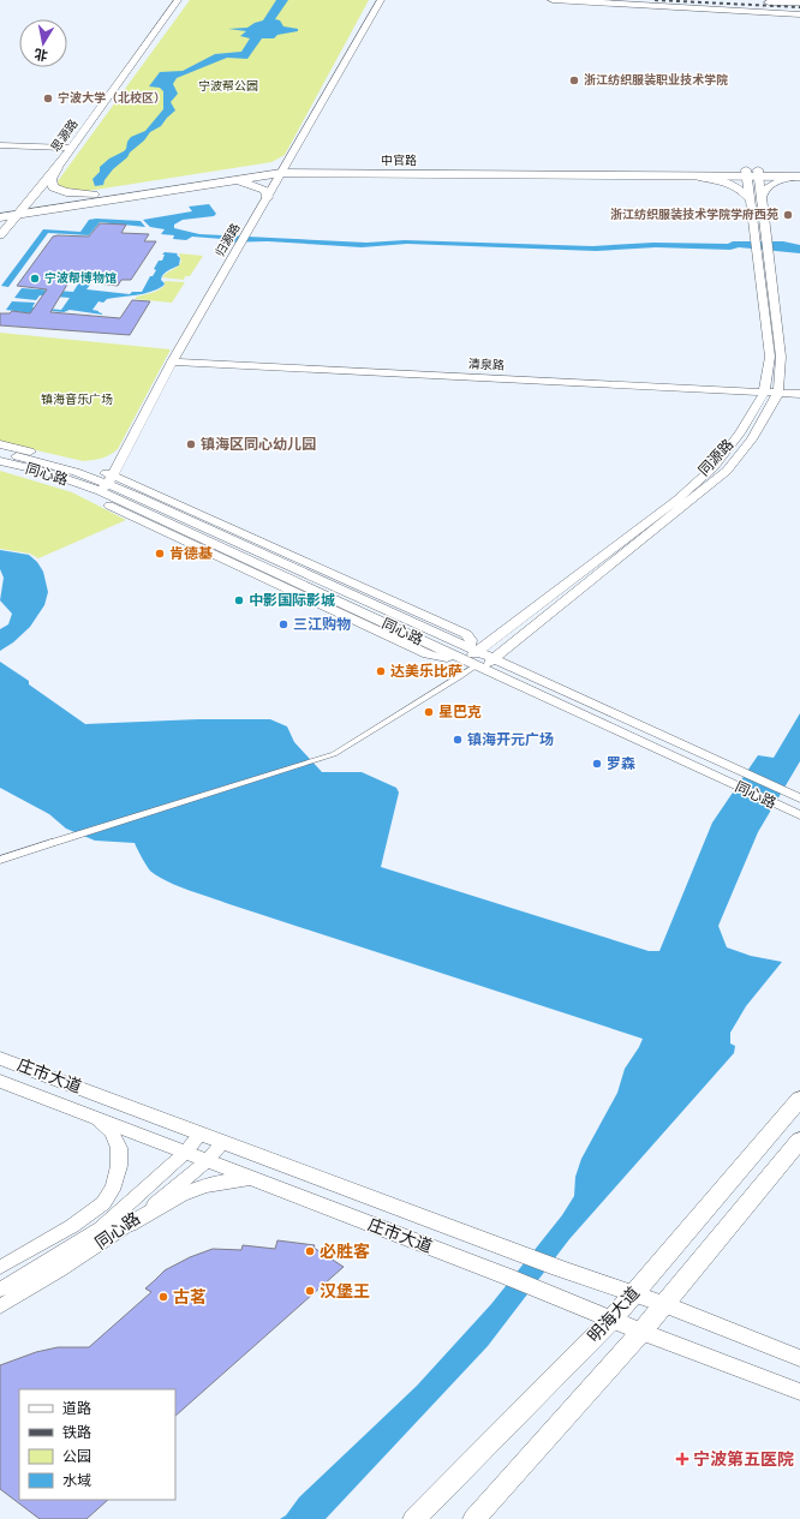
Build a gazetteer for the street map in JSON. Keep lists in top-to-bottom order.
{
  "streets": {
    "main road": ["中官路", "庄市大道", "明海大道"],
    "street": [
      "思源路",
      "归源路",
      "清泉路",
      "同源路",
      "同心路"
    ]
  },
  "crossings": [
    ["思源路", "中官路"],
    ["中官路", "归源路"],
    ["中官路", "同源路"],
    ["归源路", "清泉路"],
    ["归源路", "同心路"],
    ["清泉路", "同源路"],
    ["同源路", "同心路"],
    ["同心路", "庄市大道"],
    ["庄市大道", "明海大道"]
  ],
  "parks": ["宁波帮公园", "镇海音乐广场"],
  "places": {
    "other": [
      "浙江纺织服装职业技术学院",
      "宁波大学（北校区）",
      "浙江纺织服装技术学院学府西苑",
      "宁波帮博物馆",
      "镇海区同心幼儿园",
      "肯德基",
      "中影国际影城",
      "三江购物",
      "达美乐比萨",
      "星巴克",
      "镇海开元广场",
      "罗森",
      "必胜客",
      "汉堡王",
      "古茗"
    ],
    "health": ["宁波第五医院"]
  },
  "legend": [
    "道路",
    "铁路",
    "公园",
    "水域"
  ],
  "north": "bottom"
}
